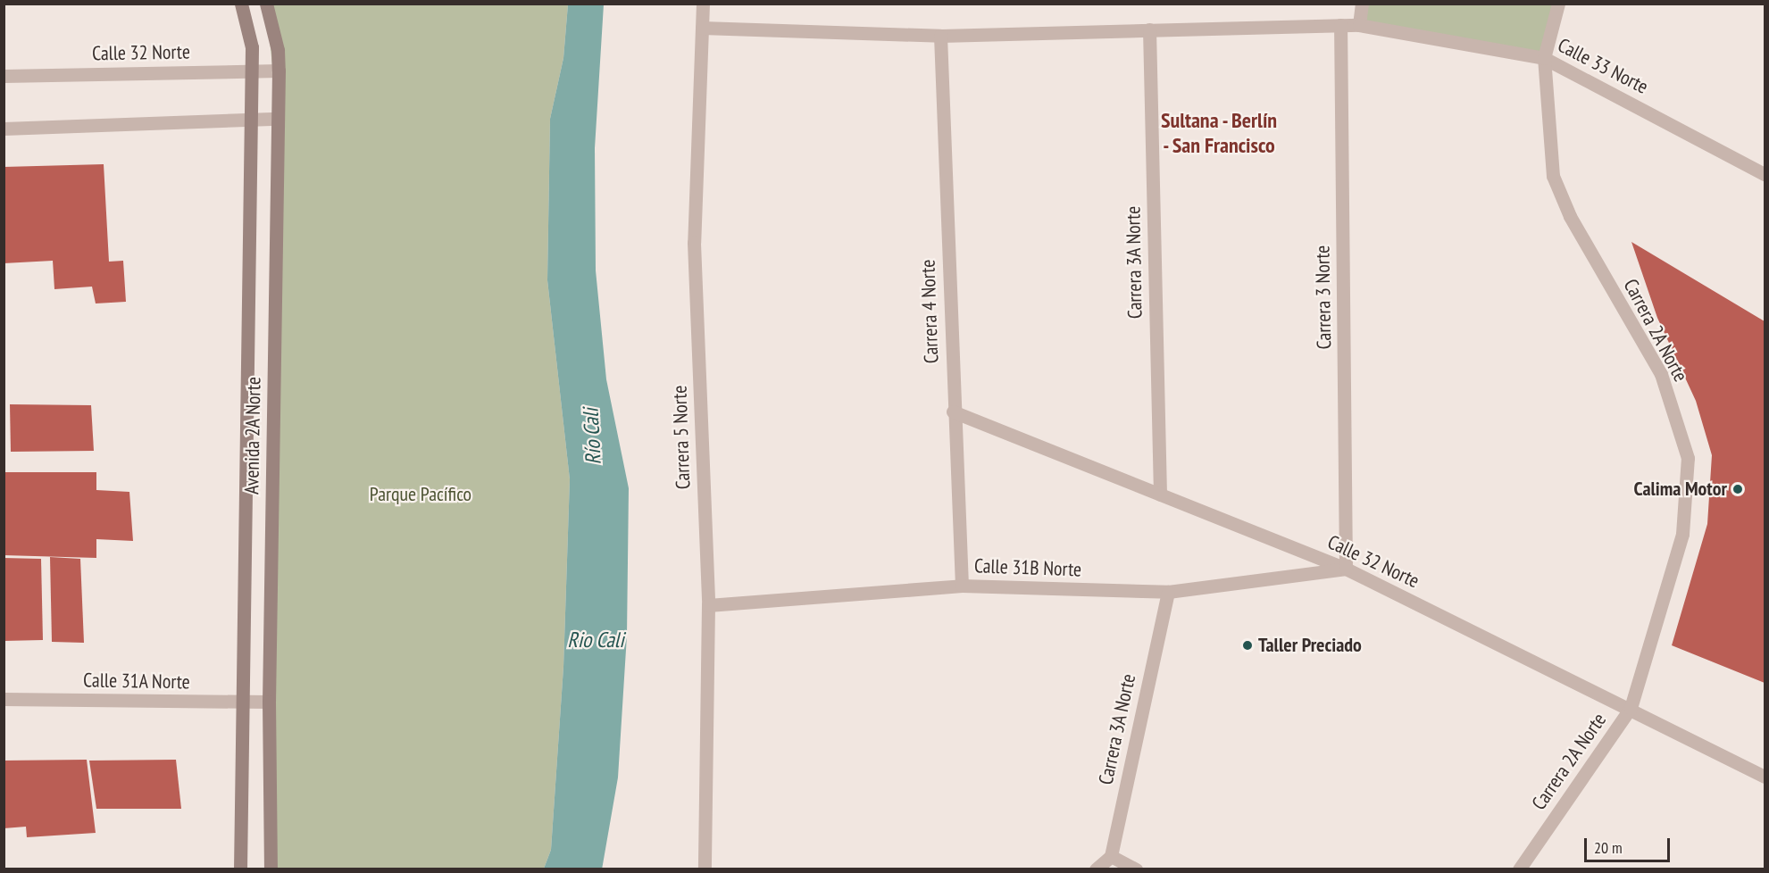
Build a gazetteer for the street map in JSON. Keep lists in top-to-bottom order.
{
  "streets": {
    "main road": ["Avenida 2A Norte"],
    "street": [
      "Calle 32 Norte",
      "Calle 33 Norte",
      "Carrera 3A Norte",
      "Carrera 3 Norte",
      "Carrera 4 Norte",
      "Carrera 2A Norte",
      "Carrera 5 Norte",
      "Calle 31B Norte",
      "Calle 31A Norte"
    ]
  },
  "crossings": [
    ["Calle 32 Norte", "Carrera 3A Norte"],
    ["Calle 32 Norte", "Carrera 3 Norte"],
    ["Calle 32 Norte", "Carrera 4 Norte"],
    ["Calle 32 Norte", "Carrera 2A Norte"],
    ["Calle 32 Norte", "Avenida 2A Norte"],
    ["Calle 32 Norte", "Calle 31B Norte"],
    ["Calle 33 Norte", "Carrera 3A Norte"],
    ["Calle 33 Norte", "Carrera 3 Norte"],
    ["Calle 33 Norte", "Carrera 4 Norte"],
    ["Calle 33 Norte", "Carrera 2A Norte"],
    ["Calle 33 Norte", "Carrera 5 Norte"],
    ["Carrera 3A Norte", "Calle 31B Norte"],
    ["Carrera 3 Norte", "Calle 31B Norte"],
    ["Carrera 4 Norte", "Calle 31B Norte"],
    ["Avenida 2A Norte", "Calle 31A Norte"],
    ["Carrera 5 Norte", "Calle 31B Norte"]
  ],
  "districts": ["Sultana - Berlín - San Francisco"],
  "water": ["Río Cali", "Rio Cali"],
  "parks": ["Parque Pacífico"],
  "places": ["Calima Motor", "Taller Preciado"],
  "scale_bar": "20 m"
}
